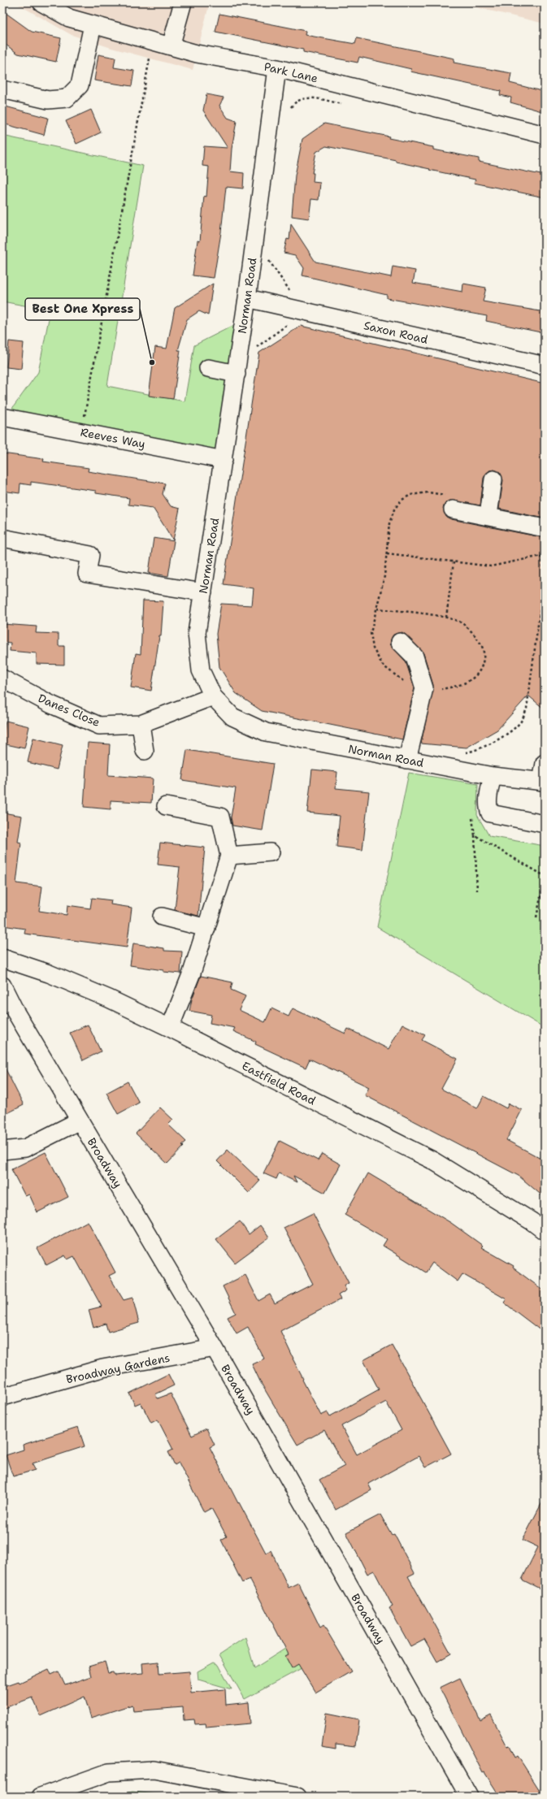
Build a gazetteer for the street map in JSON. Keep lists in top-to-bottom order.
{
  "streets": {
    "street": [
      "Park Lane",
      "Norman Road",
      "Saxon Road",
      "Reeves Way",
      "Danes Close",
      "Eastfield Road",
      "Broadway",
      "Broadway Gardens"
    ]
  },
  "crossings": [
    ["Park Lane", "Norman Road"],
    ["Norman Road", "Saxon Road"],
    ["Norman Road", "Reeves Way"],
    ["Norman Road", "Danes Close"],
    ["Broadway", "Broadway Gardens"]
  ],
  "places": ["Best One Xpress"]
}
